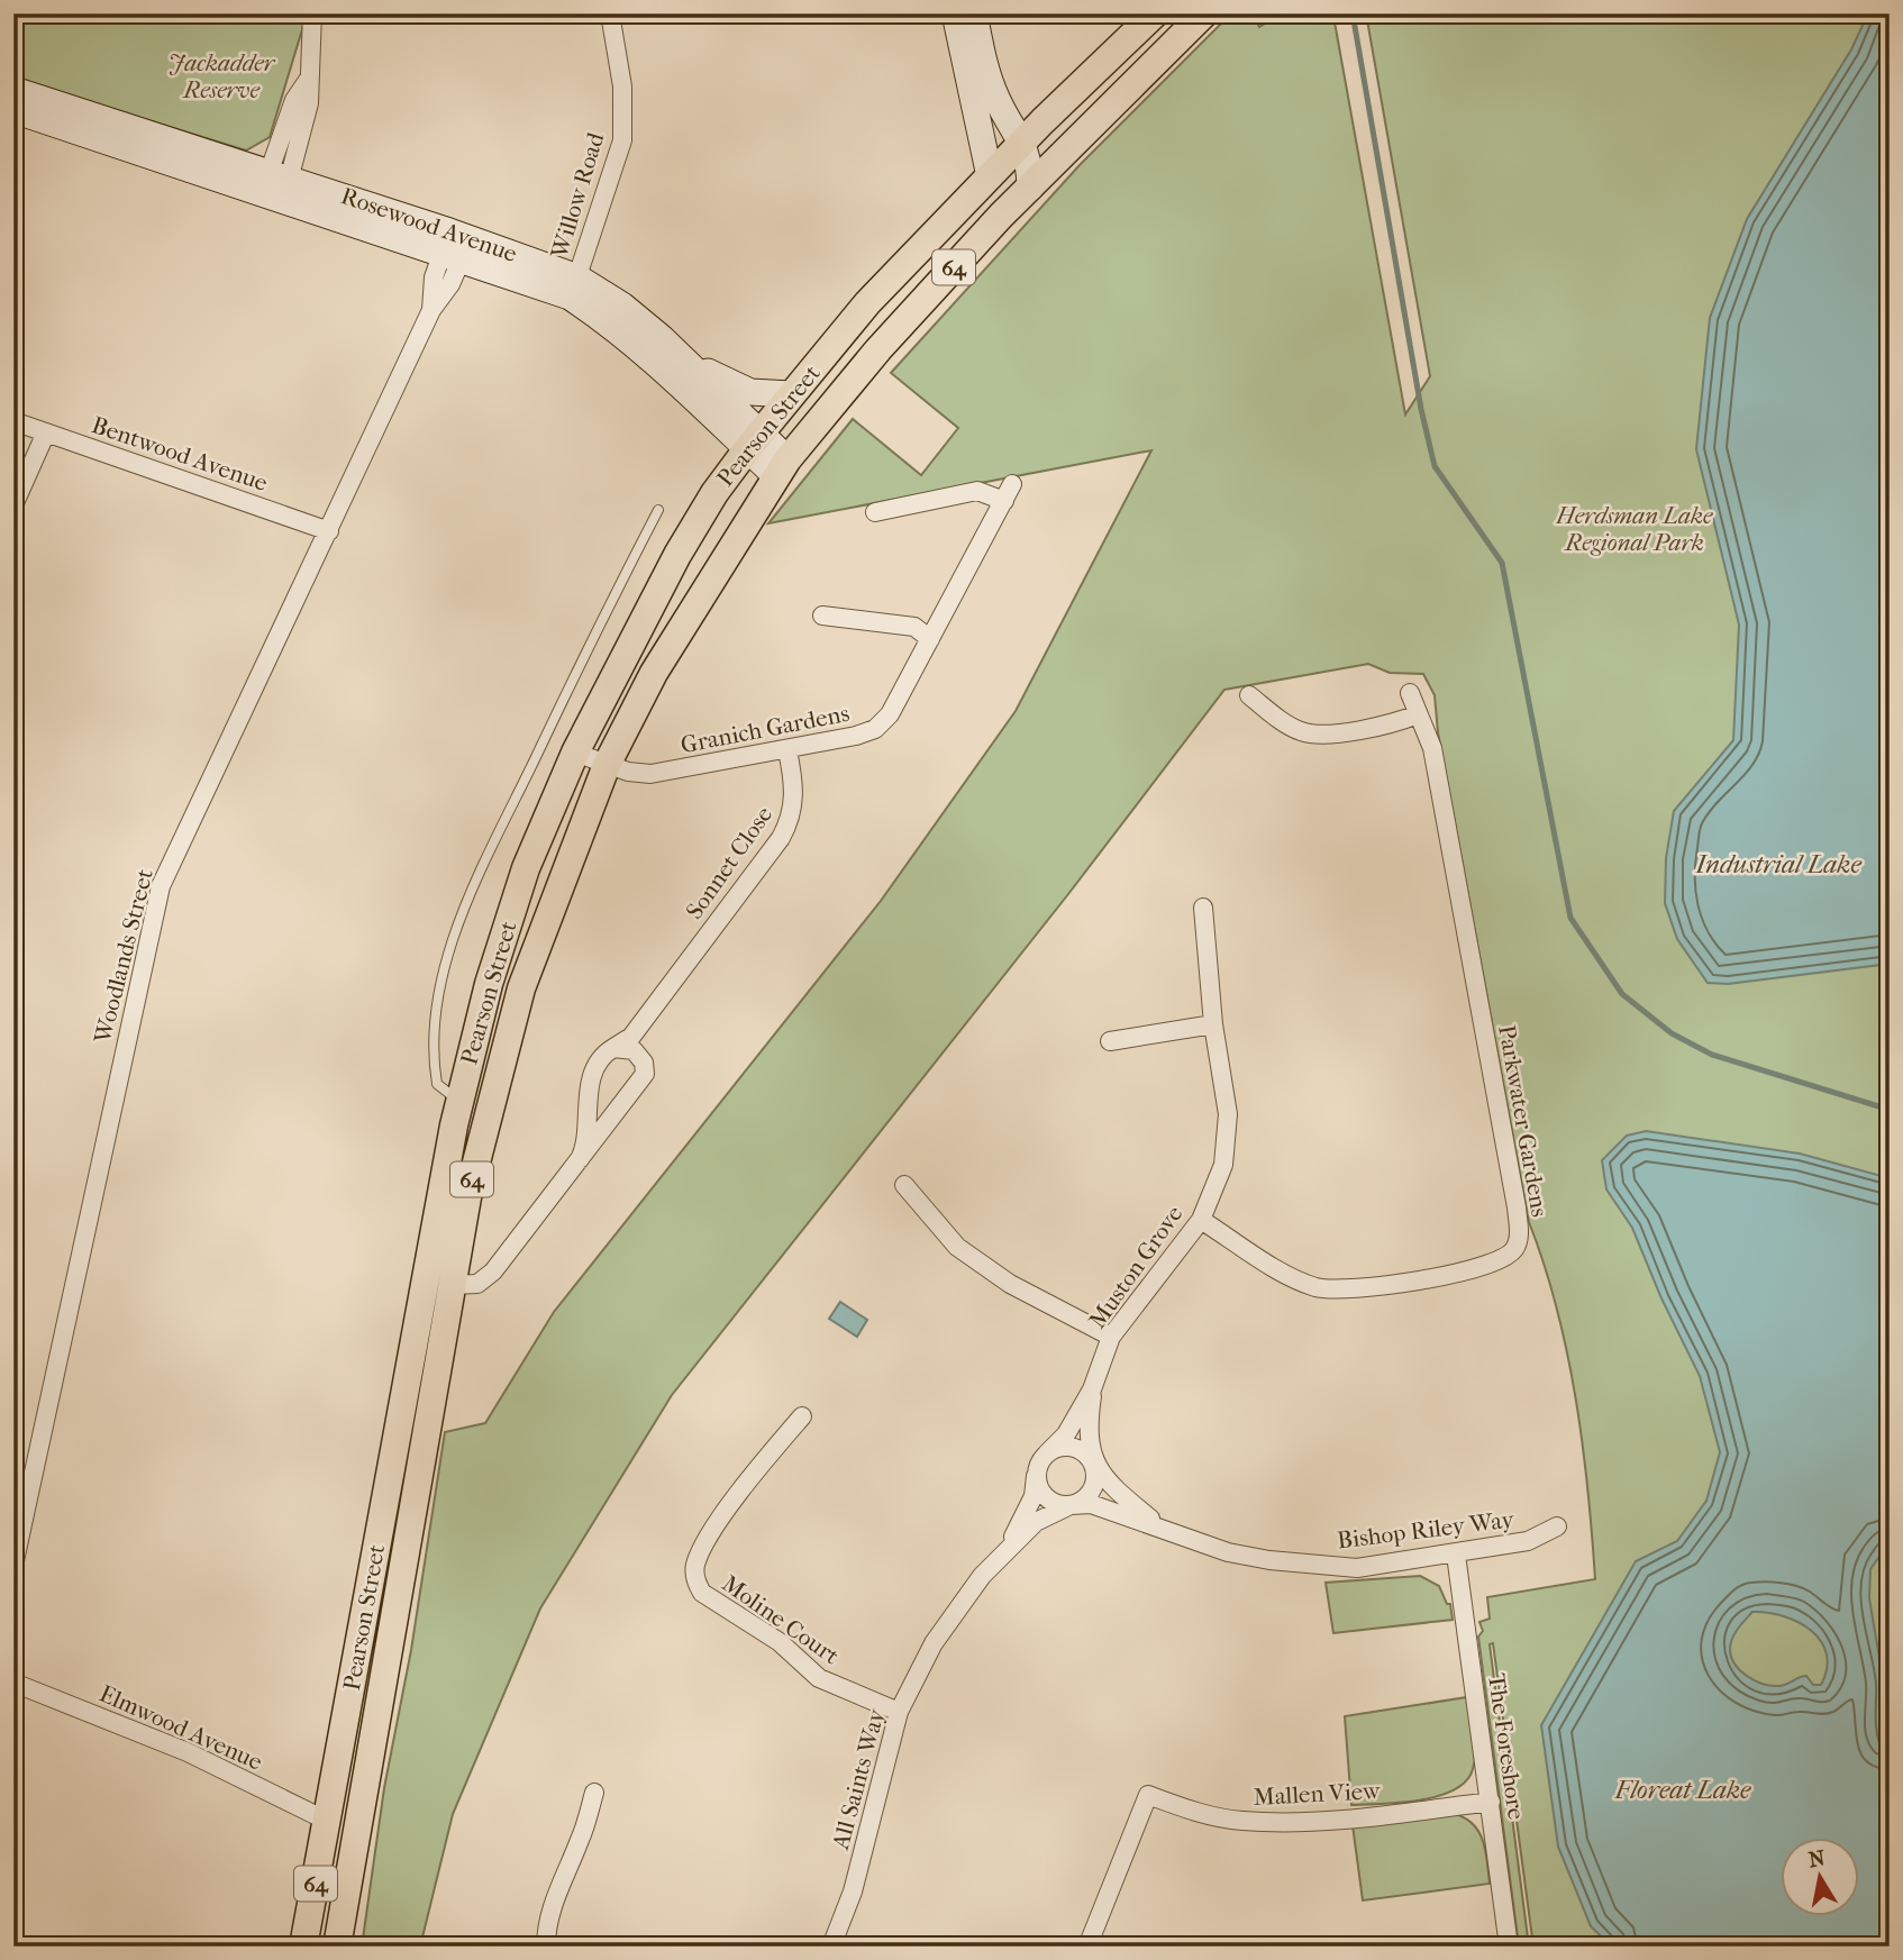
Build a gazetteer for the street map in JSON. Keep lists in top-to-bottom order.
{
  "streets": {
    "main road": ["Rosewood Avenue", "64", "Pearson Street"],
    "street": [
      "Willow Road",
      "Bentwood Avenue",
      "Granich Gardens",
      "Sonnet Close",
      "Woodlands Street",
      "Parkwater Gardens",
      "Muston Grove",
      "Bishop Riley Way",
      "Moline Court",
      "Elmwood Avenue",
      "The Foreshore",
      "All Saints Way",
      "Mallen View"
    ]
  },
  "crossings": [
    ["Willow Road", "Rosewood Avenue"],
    ["Rosewood Avenue", "Pearson Street"],
    ["Rosewood Avenue", "Woodlands Street"],
    ["64", "Pearson Street"],
    ["Pearson Street", "Granich Gardens"],
    ["Pearson Street", "Elmwood Avenue"],
    ["Bentwood Avenue", "Woodlands Street"],
    ["Granich Gardens", "Sonnet Close"],
    ["Parkwater Gardens", "Muston Grove"],
    ["Muston Grove", "Bishop Riley Way"],
    ["Bishop Riley Way", "The Foreshore"],
    ["Moline Court", "All Saints Way"],
    ["The Foreshore", "Mallen View"]
  ],
  "water": ["Industrial Lake", "Floreat Lake"],
  "parks": ["Jackadder Reserve", "Herdsman Lake Regional Park"],
  "north": "top"
}
